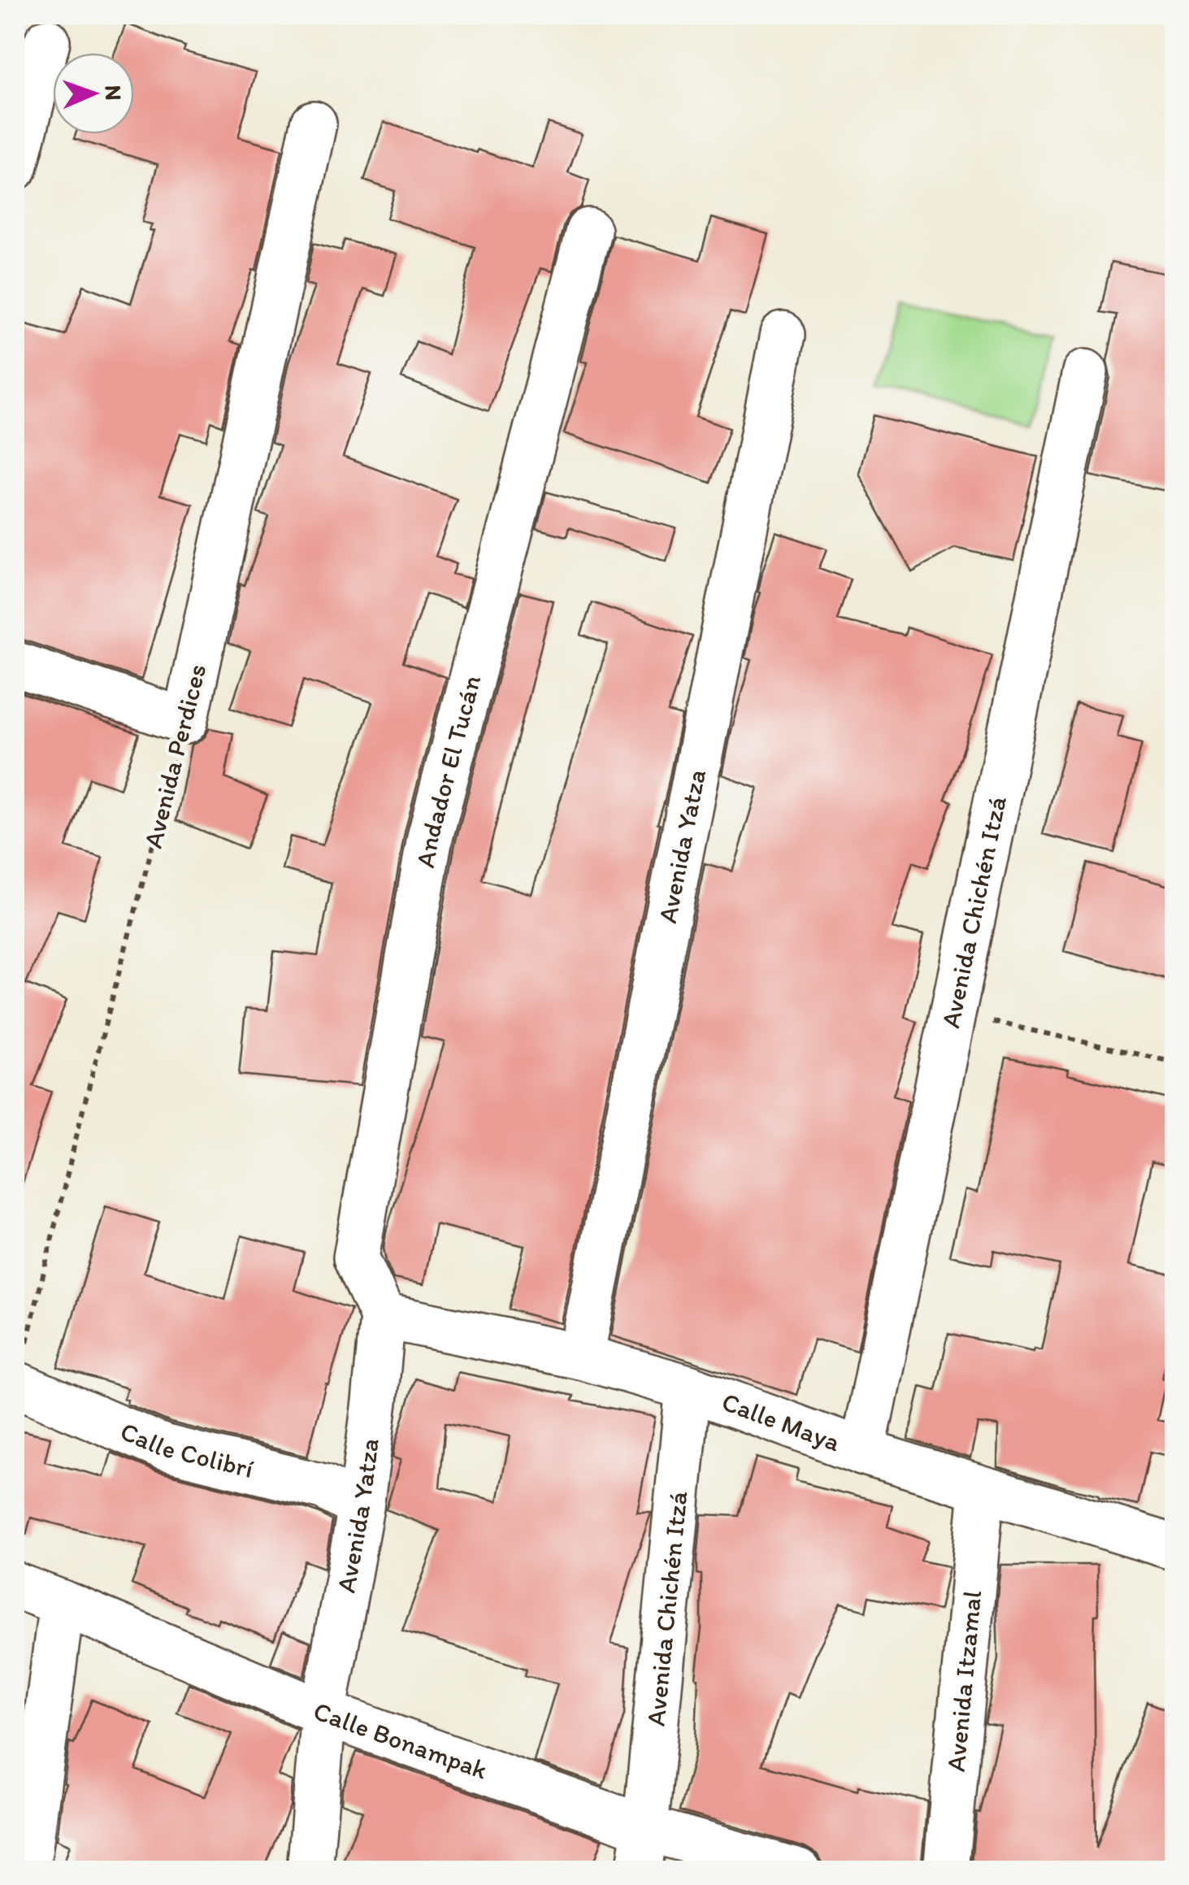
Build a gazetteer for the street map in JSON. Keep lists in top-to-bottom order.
{
  "streets": {
    "street": [
      "Avenida Perdices",
      "Andador El Tucán",
      "Avenida Yatza",
      "Avenida Chichén Itzá",
      "Calle Maya",
      "Calle Colibrí",
      "Avenida Itzamal",
      "Calle Bonampak"
    ]
  },
  "crossings": [
    ["Avenida Perdices", "Calle Colibrí"],
    ["Andador El Tucán", "Avenida Yatza"],
    ["Andador El Tucán", "Calle Maya"],
    ["Avenida Yatza", "Calle Maya"],
    ["Avenida Yatza", "Calle Colibrí"],
    ["Avenida Yatza", "Calle Bonampak"],
    ["Avenida Chichén Itzá", "Calle Maya"],
    ["Avenida Chichén Itzá", "Calle Bonampak"],
    ["Calle Maya", "Avenida Itzamal"]
  ],
  "north": "right"
}
